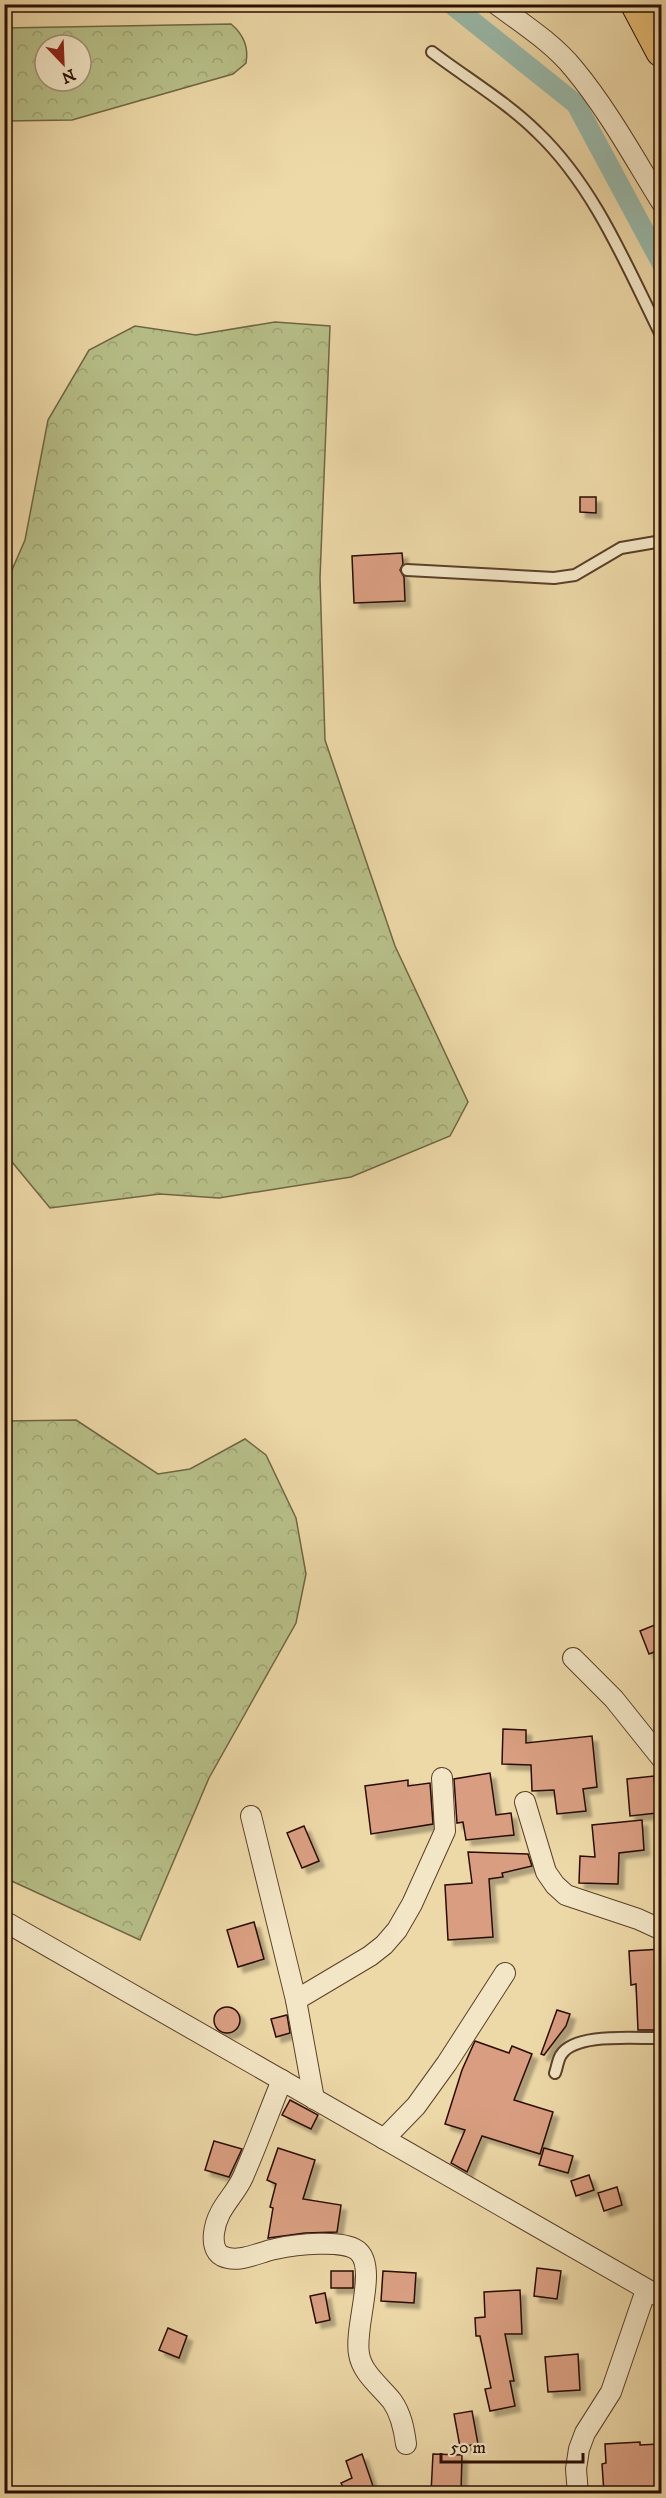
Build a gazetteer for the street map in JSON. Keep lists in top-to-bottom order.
{
  "scale_bar": "50 m",
  "north": "bottom right"
}
